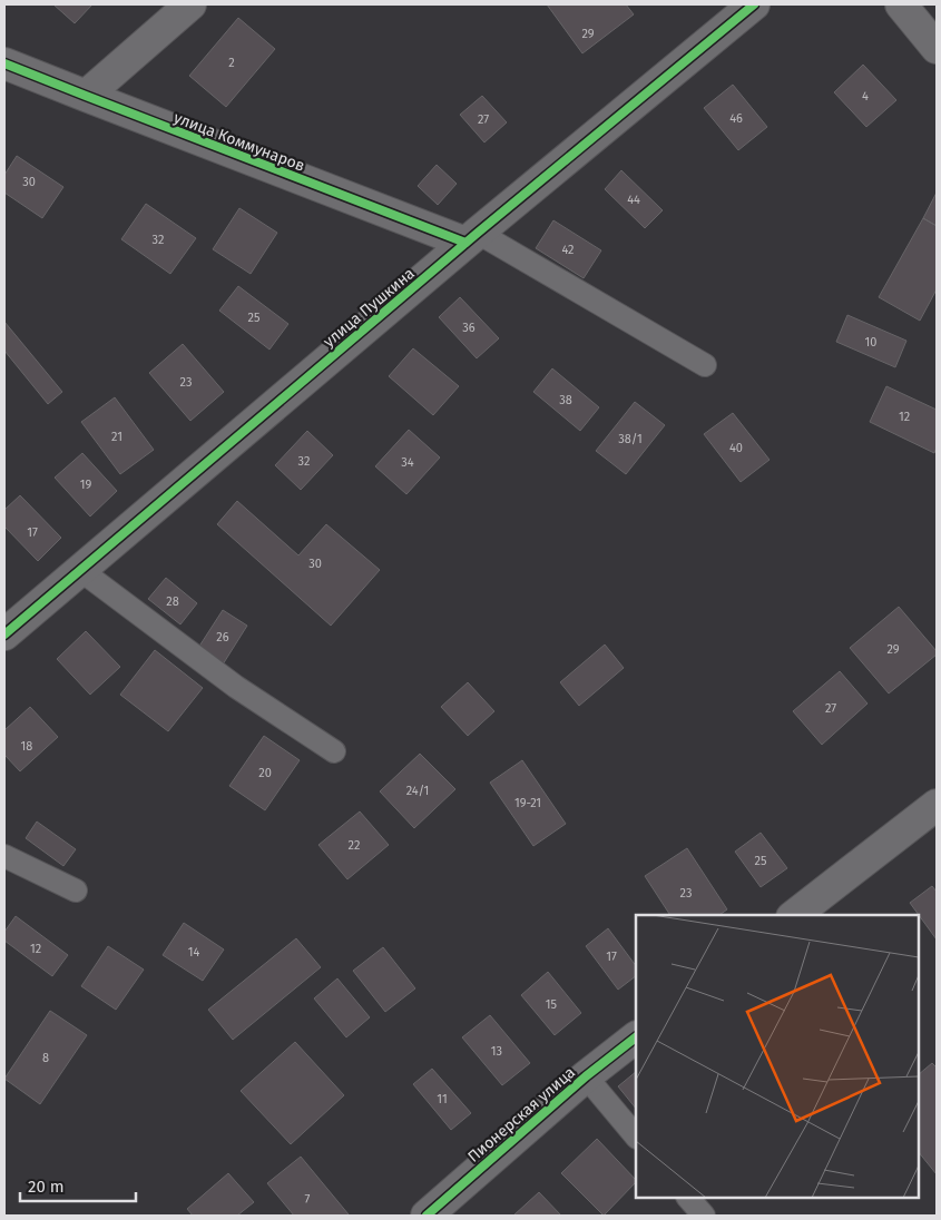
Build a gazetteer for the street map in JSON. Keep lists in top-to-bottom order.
{
  "streets": {
    "street": ["улица Коммунаров", "улица Пушкина", "Пионерская улица"]
  },
  "crossings": [
    ["улица Коммунаров", "улица Пушкина"]
  ],
  "house_numbers": [
    "29",
    "2",
    "4",
    "46",
    "27",
    "30",
    "44",
    "32",
    "42",
    "25",
    "36",
    "10",
    "23",
    "38",
    "12",
    "21",
    "38/1",
    "40",
    "32",
    "34",
    "19",
    "17",
    "30",
    "28",
    "26",
    "29",
    "27",
    "18",
    "20",
    "24/1",
    "19-21",
    "22",
    "25",
    "23",
    "12",
    "14",
    "17",
    "15",
    "13",
    "8",
    "11",
    "7"
  ],
  "scale_bar": "20 m"
}
